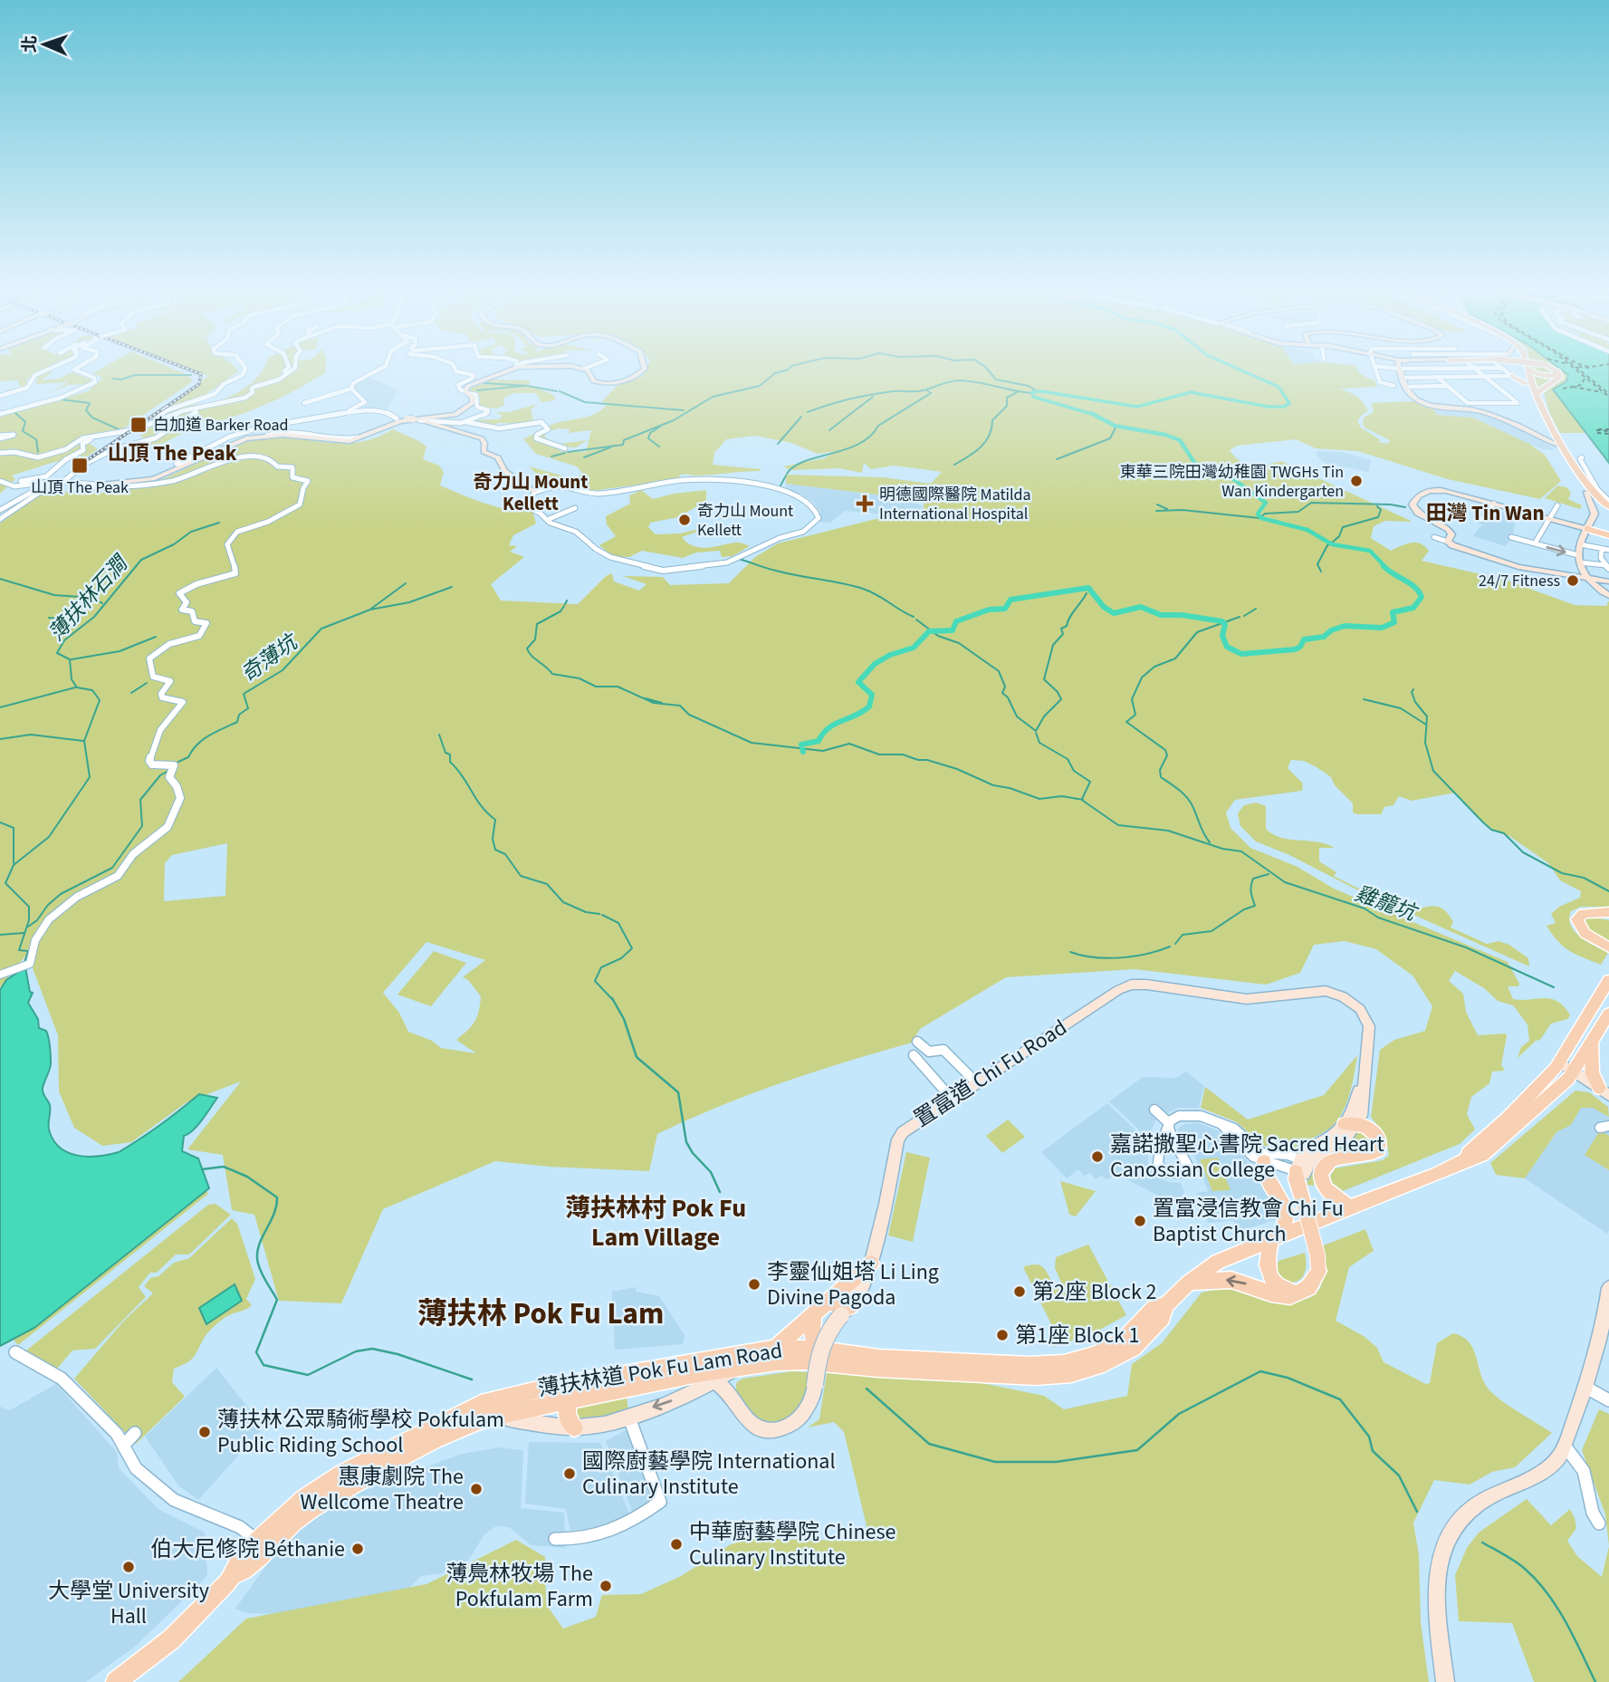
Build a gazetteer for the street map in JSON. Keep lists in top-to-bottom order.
{
  "streets": {
    "main road": ["置富道 Chi Fu Road", "薄扶林道 Pok Fu Lam Road"]
  },
  "crossings": [
    ["置富道 Chi Fu Road", "薄扶林道 Pok Fu Lam Road"]
  ],
  "districts": [
    "山頂 The Peak",
    "奇力山 Mount Kellett",
    "田灣 Tin Wan",
    "薄扶林村 Pok Fu Lam Village",
    "薄扶林 Pok Fu Lam"
  ],
  "water": ["薄扶林石澗", "奇薄坑", "雞籠坑"],
  "places": {
    "transit": ["白加道 Barker Road", "山頂 The Peak"],
    "other": [
      "東華三院田灣幼稚園 TWGHs Tin Wan Kindergarten",
      "奇力山 Mount Kellett",
      "24/7 Fitness",
      "嘉諾撒聖心書院 Sacred Heart Canossian College",
      "置富浸信教會 Chi Fu Baptist Church",
      "李靈仙姐塔 Li Ling Divine Pagoda",
      "第2座 Block 2",
      "第1座 Block 1",
      "薄扶林公眾騎術學校 Pokfulam Public Riding School",
      "國際廚藝學院 International Culinary Institute",
      "惠康劇院 The Wellcome Theatre",
      "中華廚藝學院 Chinese Culinary Institute",
      "伯大尼修院 Béthanie",
      "大學堂 University Hall",
      "薄鳧林牧場 The Pokfulam Farm"
    ],
    "health": ["明德國際醫院 Matilda International Hospital"]
  },
  "north": "left"
}
